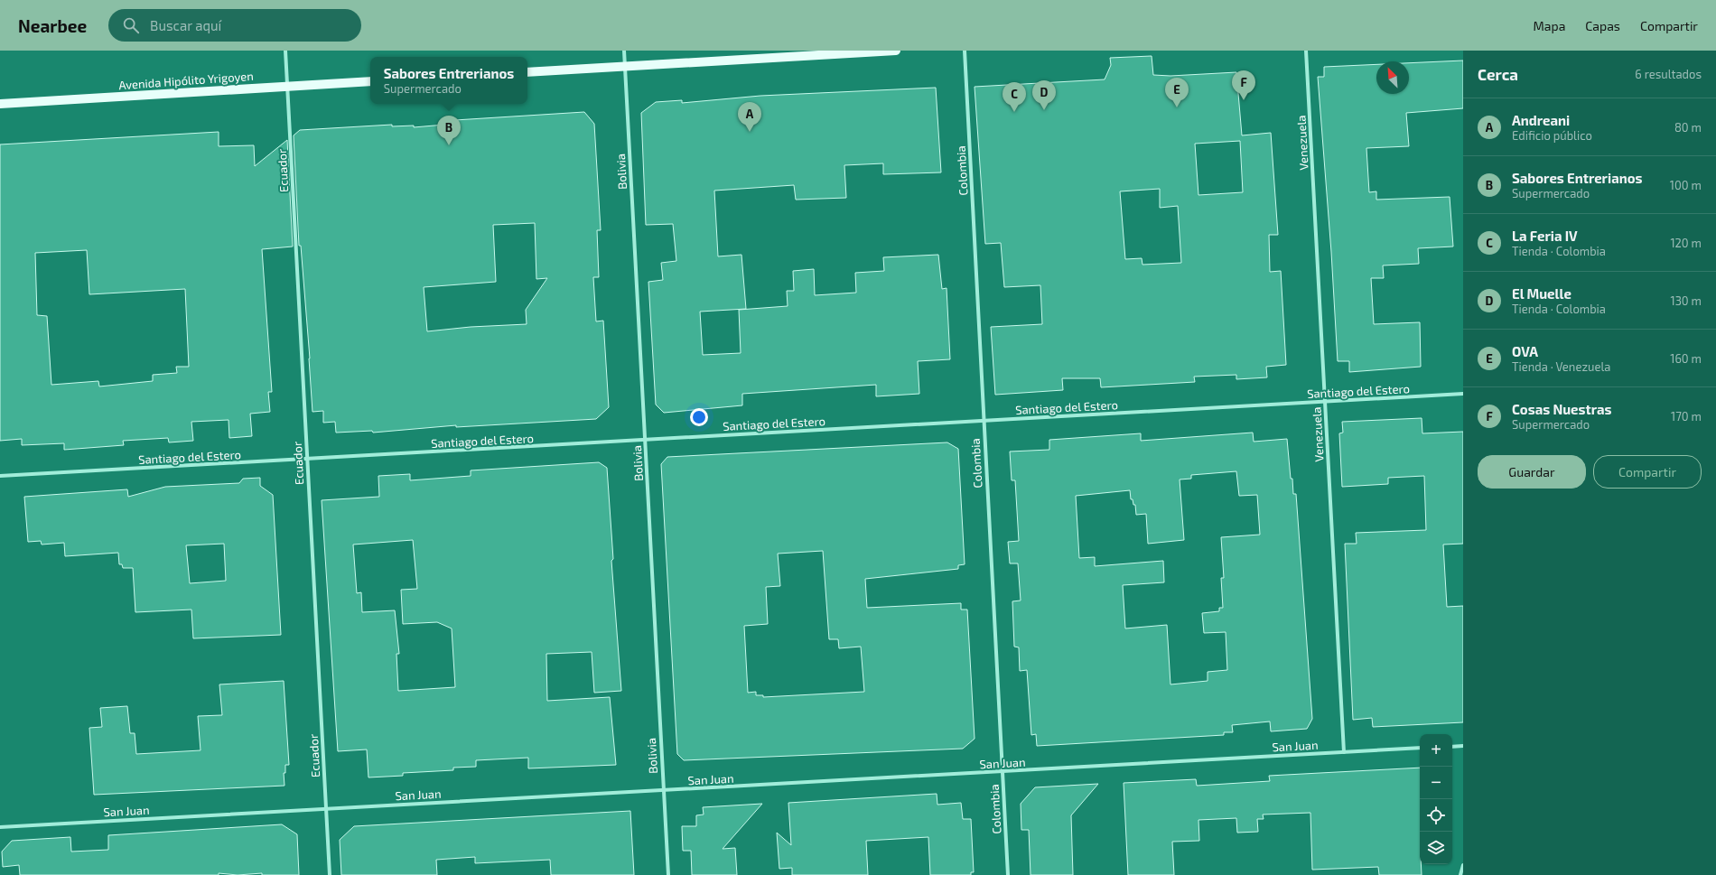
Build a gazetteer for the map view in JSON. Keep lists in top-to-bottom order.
{
  "streets": {
    "main road": ["Avenida Hipólito Yrigoyen"],
    "street": [
      "Venezuela",
      "Ecuador",
      "Colombia",
      "Bolivia",
      "Santiago del Estero",
      "San Juan"
    ]
  },
  "crossings": [
    ["Avenida Hipólito Yrigoyen", "Ecuador"],
    ["Venezuela", "Santiago del Estero"],
    ["Venezuela", "San Juan"],
    ["Ecuador", "Santiago del Estero"],
    ["Ecuador", "San Juan"],
    ["Colombia", "Santiago del Estero"],
    ["Colombia", "San Juan"],
    ["Bolivia", "Santiago del Estero"],
    ["Bolivia", "San Juan"]
  ],
  "north": "top left",
  "page": {
    "header": "Nearbee",
    "search": "Buscar aquí",
    "nav": ["Mapa", "Capas", "Compartir"],
    "heading": ["Cerca", "6 resultados"],
    "popup": ["Sabores Entrerianos", "Supermercado"],
    "pins": [
      "F",
      "E",
      "D",
      "C",
      "A",
      "B"
    ],
    "list": [
      {
        "mark": "A",
        "name": "Andreani",
        "note": "Edificio público",
        "value": "80 m"
      },
      {
        "mark": "B",
        "name": "Sabores Entrerianos",
        "note": "Supermercado",
        "value": "100 m"
      },
      {
        "mark": "C",
        "name": "La Feria IV",
        "note": "Tienda · Colombia",
        "value": "120 m"
      },
      {
        "mark": "D",
        "name": "El Muelle",
        "note": "Tienda · Colombia",
        "value": "130 m"
      },
      {
        "mark": "E",
        "name": "OVA",
        "note": "Tienda · Venezuela",
        "value": "160 m"
      },
      {
        "mark": "F",
        "name": "Cosas Nuestras",
        "note": "Supermercado",
        "value": "170 m"
      }
    ],
    "buttons": ["Guardar", "Compartir"],
    "map_buttons": ["+", "−"]
  }
}
